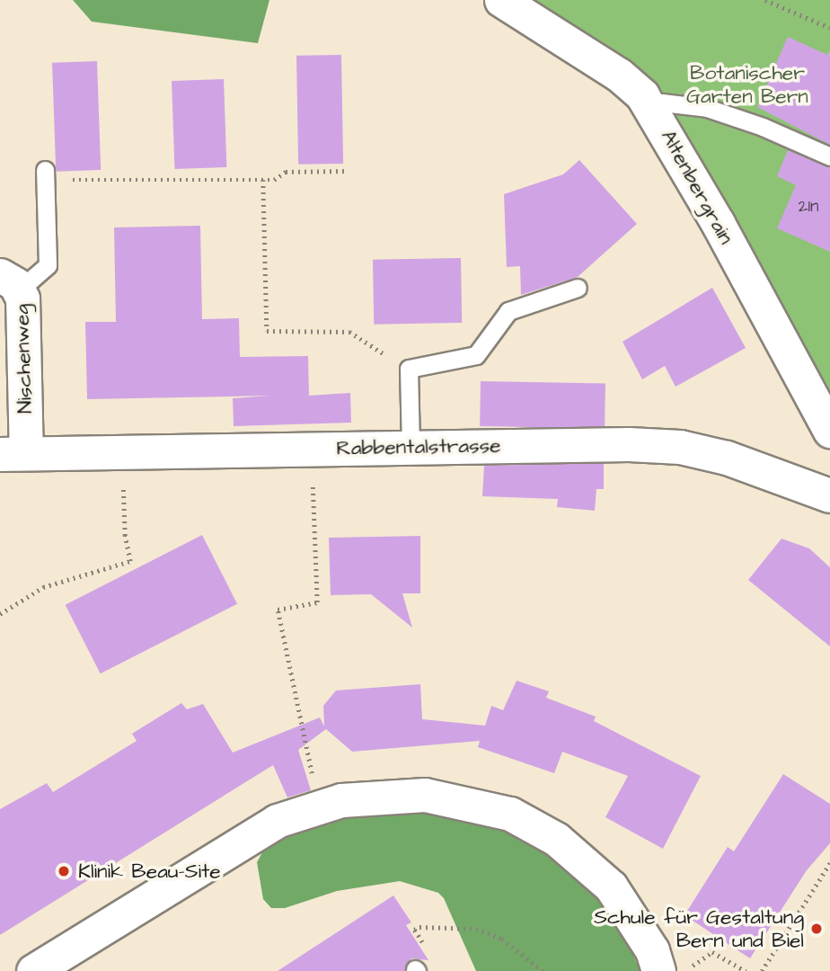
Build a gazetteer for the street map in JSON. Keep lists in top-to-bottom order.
{
  "streets": {
    "street": ["Altenbergrain", "Nischenweg", "Rabbentalstrasse"]
  },
  "crossings": [
    ["Nischenweg", "Rabbentalstrasse"]
  ],
  "parks": ["Botanischer Garten Bern"],
  "places": ["Klinik Beau-Site", "Schule für Gestaltung Bern und Biel"],
  "house_numbers": ["21n"]
}
